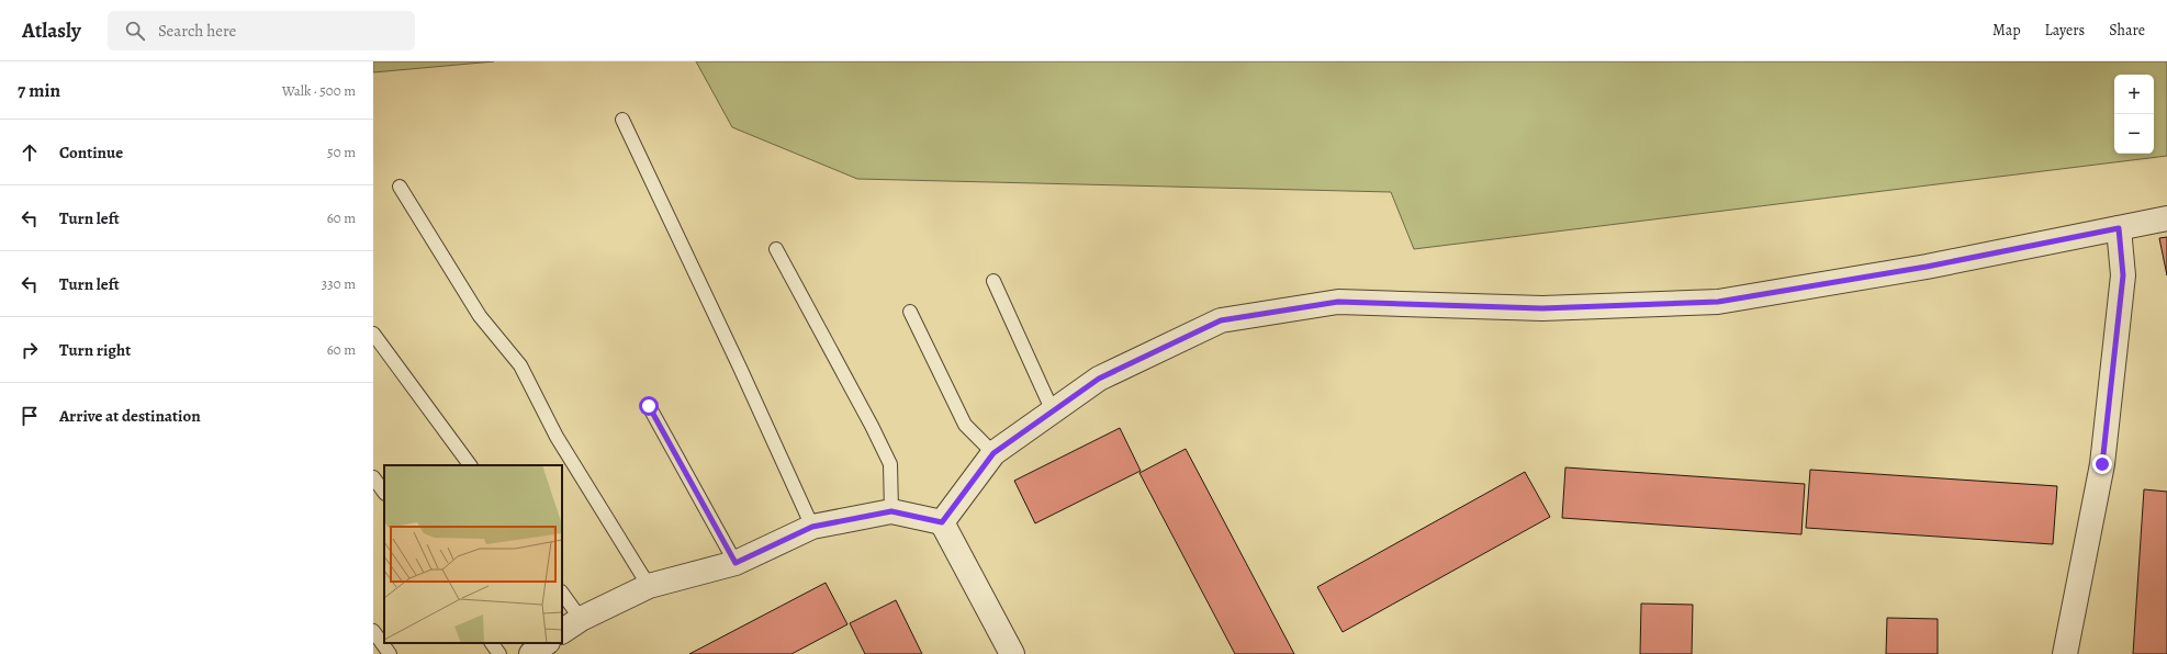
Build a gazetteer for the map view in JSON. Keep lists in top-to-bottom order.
{
  "page": {
    "header": "Atlasly",
    "search": "Search here",
    "nav": ["Map", "Layers", "Share"],
    "heading": ["7 min", "Walk · 500 m"],
    "map_buttons": ["+", "−"],
    "list": [
      ["Continue", "50 m"],
      ["Turn left", "60 m"],
      ["Turn left", "330 m"],
      ["Turn right", "60 m"],
      "Arrive at destination"
    ]
  }
}
